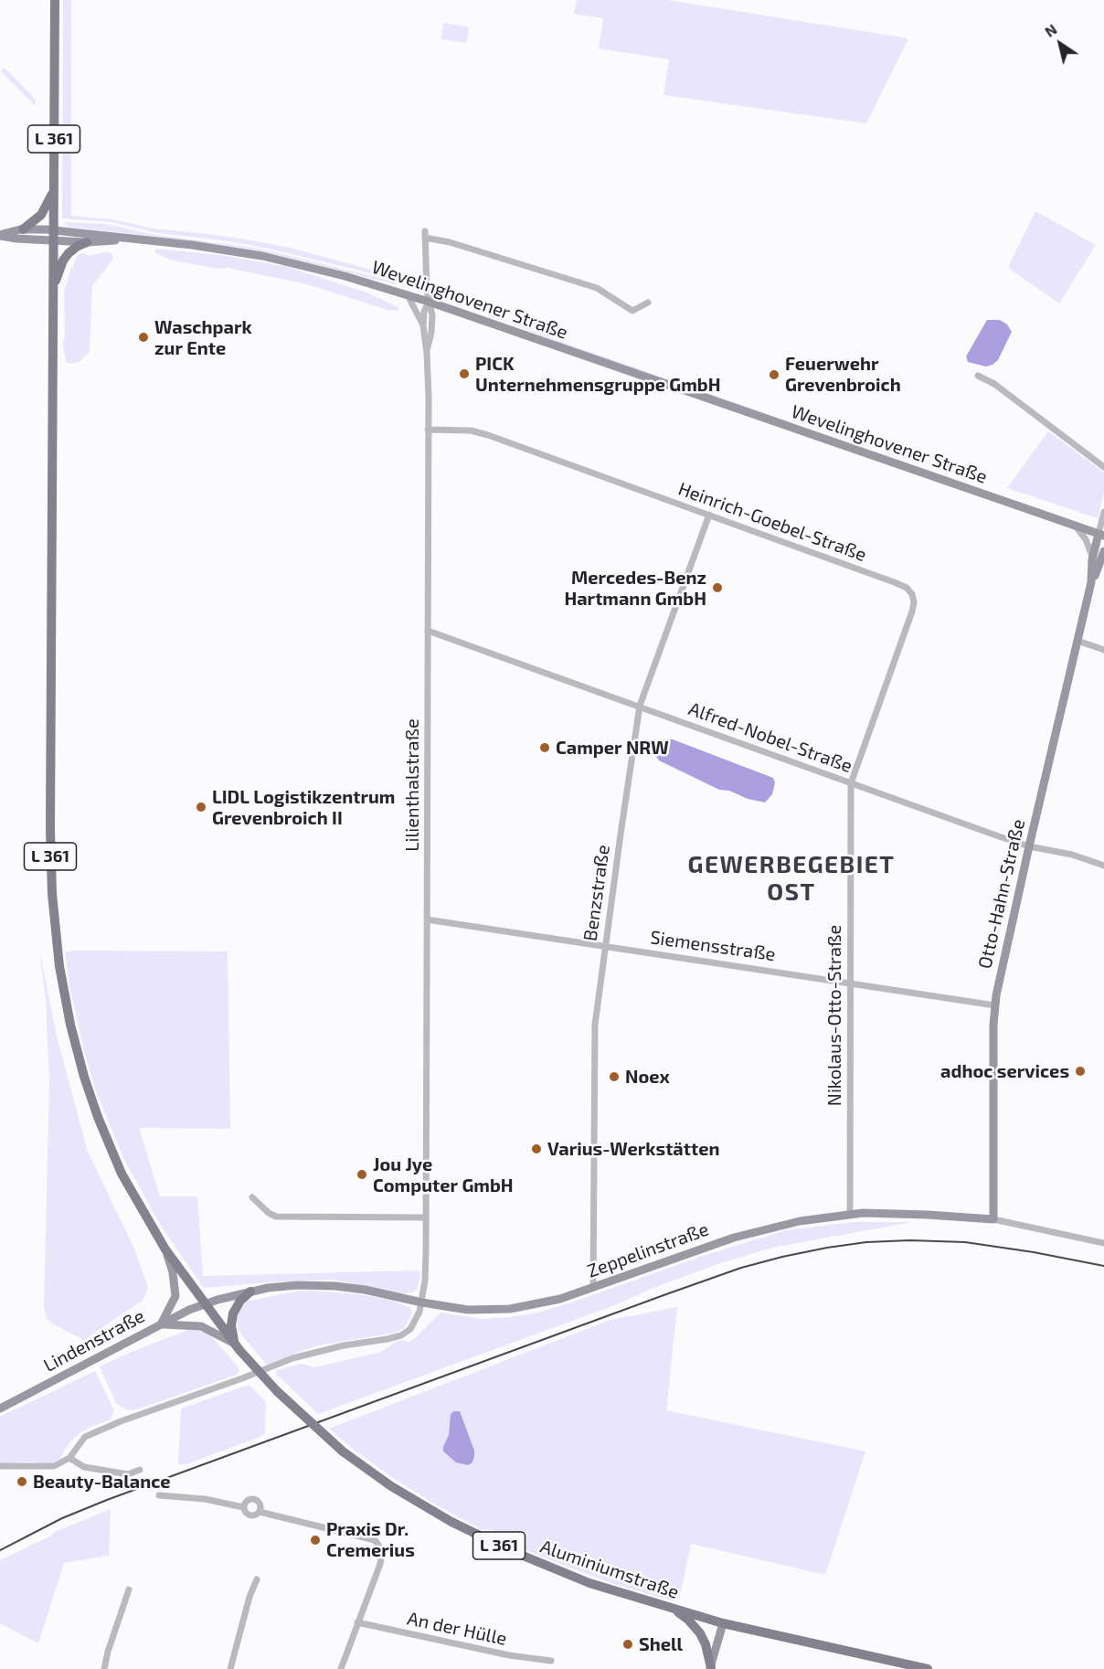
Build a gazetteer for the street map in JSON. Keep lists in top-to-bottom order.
{
  "streets": {
    "main road": ["L 361", "Aluminiumstraße"],
    "street": [
      "Wevelinghovener Straße",
      "Heinrich-Goebel-Straße",
      "Alfred-Nobel-Straße",
      "Lilienthalstraße",
      "Benzstraße",
      "Otto-Hahn-Straße",
      "Siemensstraße",
      "Nikolaus-Otto-Straße",
      "Zeppelinstraße",
      "Lindenstraße",
      "An der Hülle"
    ]
  },
  "crossings": [
    ["L 361", "Wevelinghovener Straße"],
    ["L 361", "Zeppelinstraße"],
    ["L 361", "Lindenstraße"],
    ["L 361", "Aluminiumstraße"],
    ["Wevelinghovener Straße", "Lilienthalstraße"],
    ["Wevelinghovener Straße", "Otto-Hahn-Straße"],
    ["Heinrich-Goebel-Straße", "Alfred-Nobel-Straße"],
    ["Heinrich-Goebel-Straße", "Lilienthalstraße"],
    ["Heinrich-Goebel-Straße", "Benzstraße"],
    ["Heinrich-Goebel-Straße", "Nikolaus-Otto-Straße"],
    ["Alfred-Nobel-Straße", "Lilienthalstraße"],
    ["Alfred-Nobel-Straße", "Benzstraße"],
    ["Alfred-Nobel-Straße", "Otto-Hahn-Straße"],
    ["Alfred-Nobel-Straße", "Nikolaus-Otto-Straße"],
    ["Lilienthalstraße", "Siemensstraße"],
    ["Lilienthalstraße", "Zeppelinstraße"],
    ["Benzstraße", "Siemensstraße"],
    ["Benzstraße", "Zeppelinstraße"],
    ["Otto-Hahn-Straße", "Siemensstraße"],
    ["Otto-Hahn-Straße", "Zeppelinstraße"],
    ["Siemensstraße", "Nikolaus-Otto-Straße"],
    ["Nikolaus-Otto-Straße", "Zeppelinstraße"],
    ["Zeppelinstraße", "Lindenstraße"],
    ["Zeppelinstraße", "Aluminiumstraße"],
    ["Lindenstraße", "Aluminiumstraße"]
  ],
  "districts": ["GEWERBEGEBIET OST"],
  "places": [
    "Waschpark zur Ente",
    "PICK Unternehmensgruppe GmbH",
    "Feuerwehr Grevenbroich",
    "Mercedes-Benz Hartmann GmbH",
    "Camper NRW",
    "LIDL Logistikzentrum Grevenbroich II",
    "adhoc services",
    "Noex",
    "Varius-Werkstätten",
    "Jou Jye Computer GmbH",
    "Beauty-Balance",
    "Praxis Dr. Cremerius",
    "Shell"
  ],
  "north": "top left"
}
